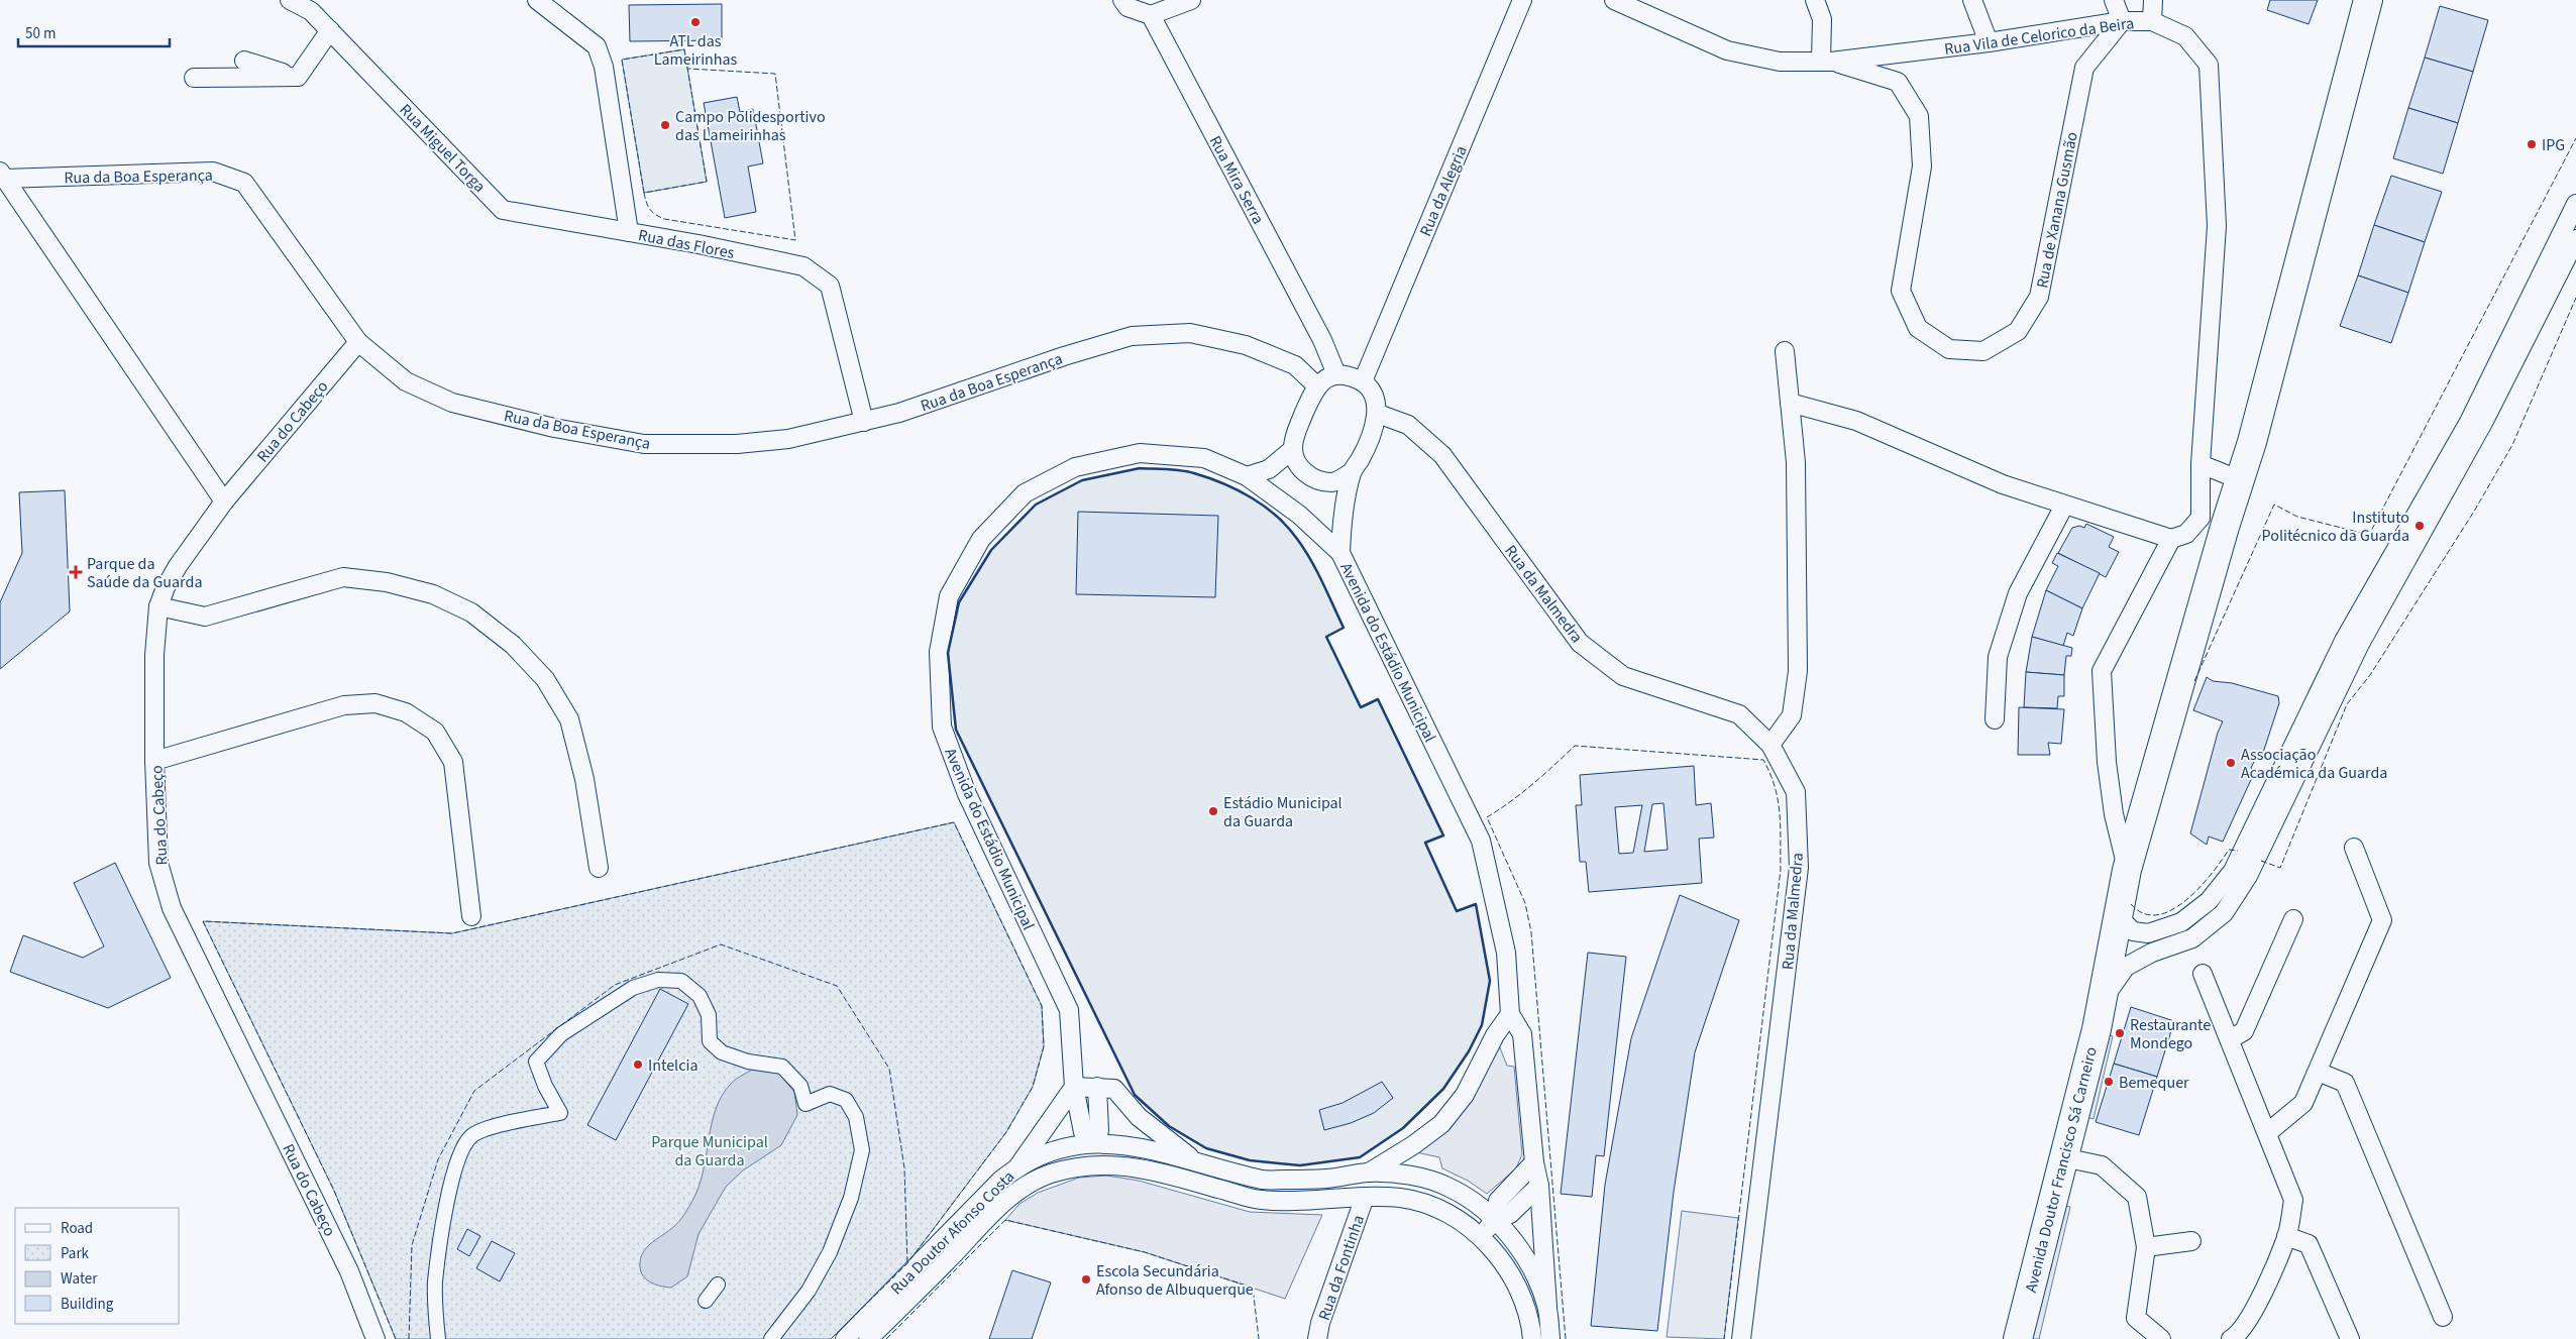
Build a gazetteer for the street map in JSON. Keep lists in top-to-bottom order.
{
  "streets": {
    "main road": ["Avenida Doutor Francisco Sá Carneiro"],
    "street": [
      "Rua Vila de Celorico da Beira",
      "Rua Miguel Torga",
      "Rua da Boa Esperança",
      "Rua Mira Serra",
      "Rua da Alegria",
      "Rua de Xanana Gusmão",
      "Rua das Flores",
      "Rua do Cabeço",
      "Rua da Malmedra",
      "Avenida do Estádio Municipal",
      "Rua Doutor Afonso Costa",
      "Rua da Fontinha"
    ]
  },
  "crossings": [
    ["Rua Vila de Celorico da Beira", "Rua de Xanana Gusmão"],
    ["Rua Vila de Celorico da Beira", "Avenida Doutor Francisco Sá Carneiro"],
    ["Rua Miguel Torga", "Rua das Flores"],
    ["Rua da Boa Esperança", "Rua Mira Serra"],
    ["Rua da Boa Esperança", "Rua da Alegria"],
    ["Rua da Boa Esperança", "Rua das Flores"],
    ["Rua da Boa Esperança", "Rua do Cabeço"],
    ["Rua da Boa Esperança", "Rua da Malmedra"],
    ["Rua Mira Serra", "Rua da Alegria"],
    ["Rua Mira Serra", "Rua da Malmedra"],
    ["Rua da Alegria", "Rua da Malmedra"],
    ["Avenida do Estádio Municipal", "Rua Doutor Afonso Costa"],
    ["Rua Doutor Afonso Costa", "Rua da Fontinha"]
  ],
  "parks": ["Parque Municipal da Guarda"],
  "places": {
    "other": [
      "ATL das Lameirinhas",
      "Campo Polidesportivo das Lameirinhas",
      "IPG",
      "Instituto Politécnico da Guarda",
      "Associação Académica da Guarda",
      "Estádio Municipal da Guarda",
      "Restaurante Mondego",
      "Intelcia",
      "Bemequer",
      "Escola Secundária Afonso de Albuquerque"
    ],
    "health": ["Parque da Saúde da Guarda"]
  },
  "legend": [
    "Road",
    "Park",
    "Water",
    "Building"
  ],
  "scale_bar": "50 m"
}
